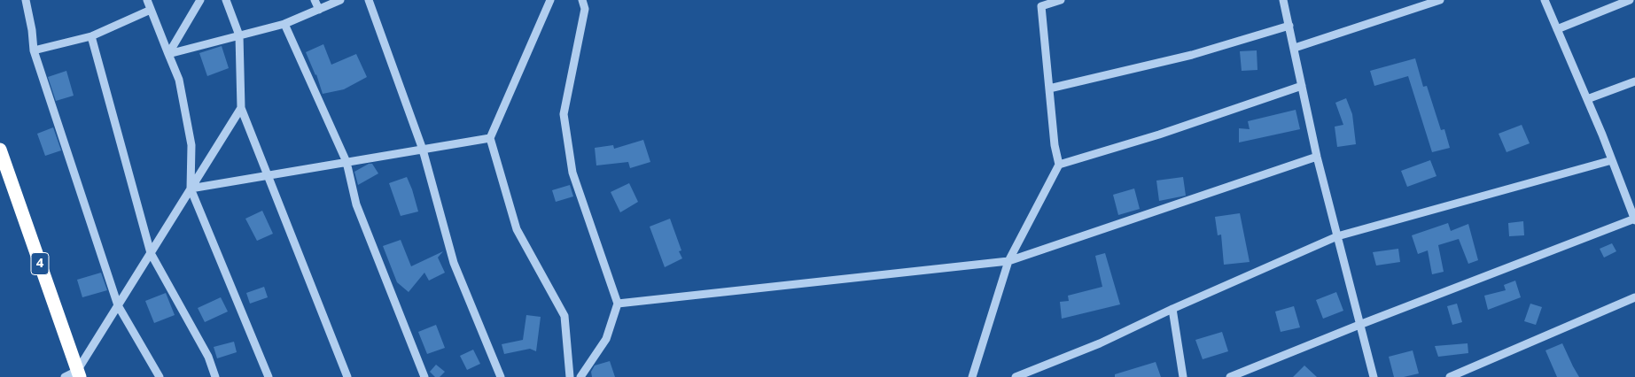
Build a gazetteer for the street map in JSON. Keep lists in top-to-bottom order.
{
  "streets": {
    "highway": ["4"]
  }
}
